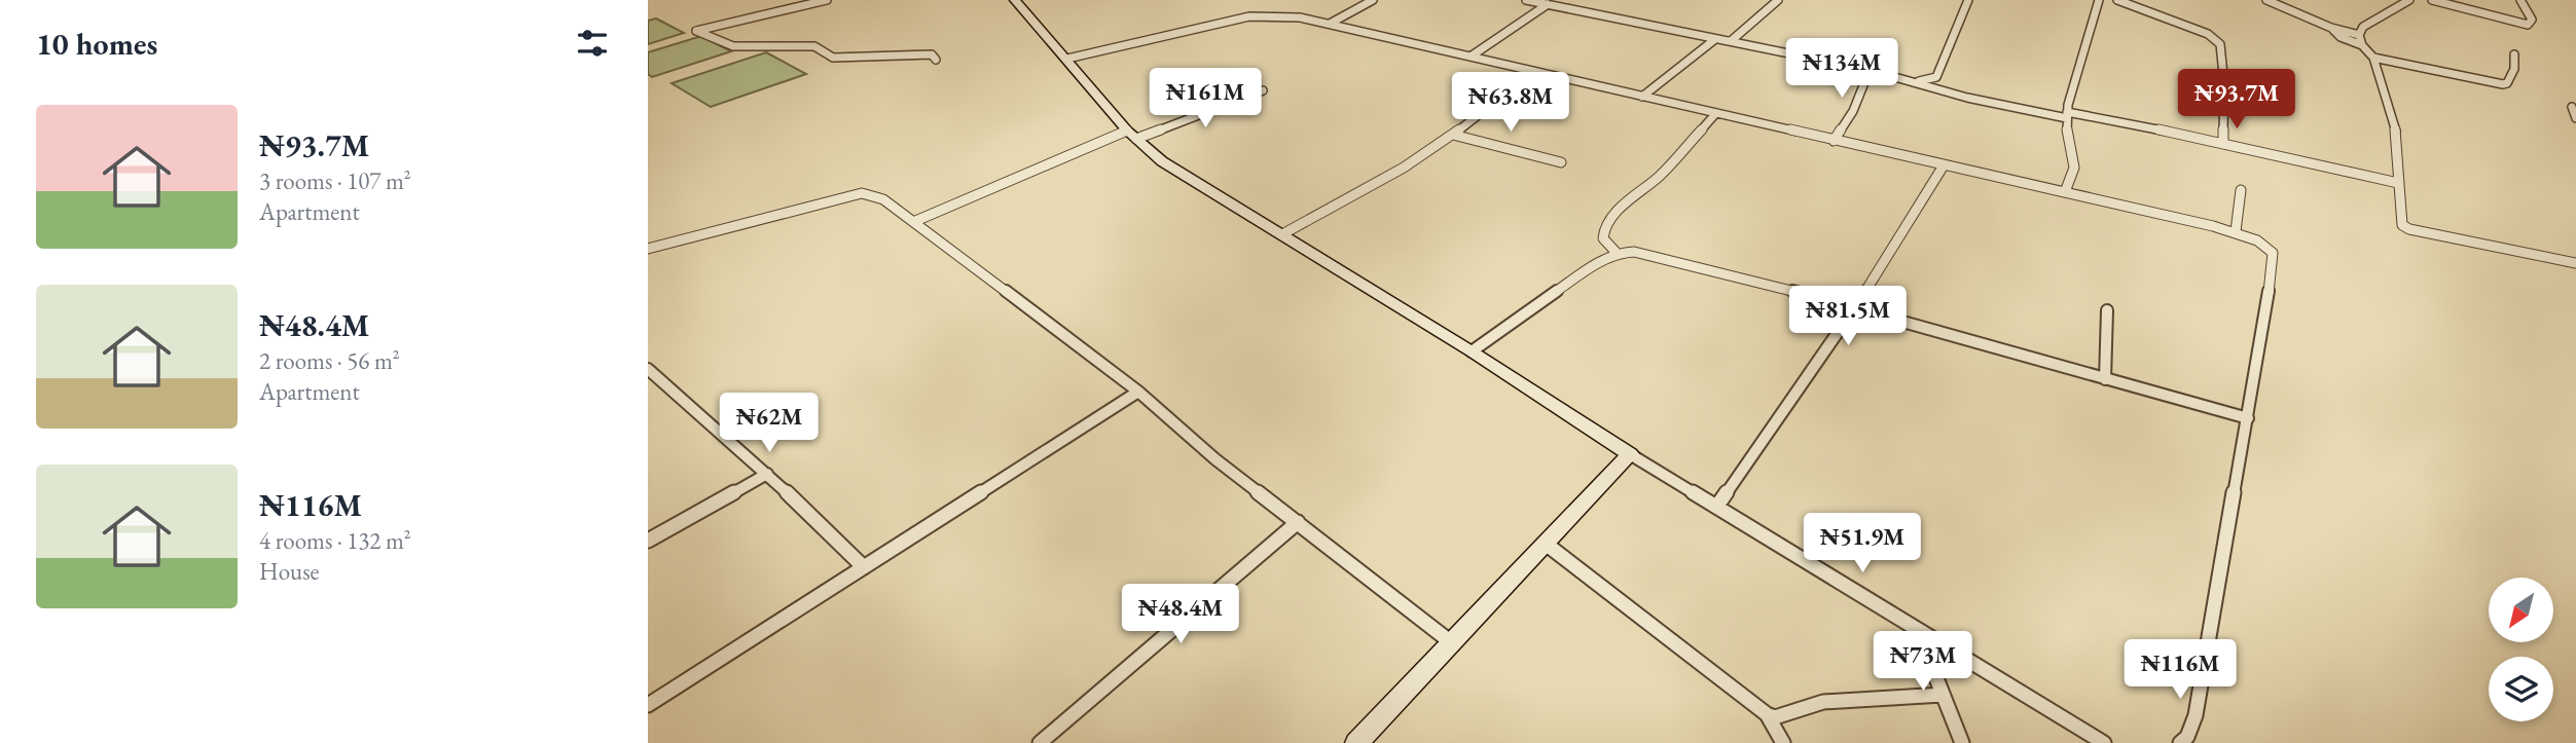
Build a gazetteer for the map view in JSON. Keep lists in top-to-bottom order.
{
  "north": "bottom left",
  "page": {
    "heading": "10 homes",
    "price": [
      "₦134M",
      "₦161M",
      "₦93.7M",
      "₦63.8M",
      "₦81.5M",
      "₦62M",
      "₦51.9M",
      "₦48.4M",
      "₦73M",
      "₦116M"
    ],
    "list": [
      {
        "name": "₦93.7M",
        "note": "3 rooms · 107 m² · Apartment"
      },
      {
        "name": "₦48.4M",
        "note": "2 rooms · 56 m² · Apartment"
      },
      {
        "name": "₦116M",
        "note": "4 rooms · 132 m² · House"
      }
    ]
  }
}
